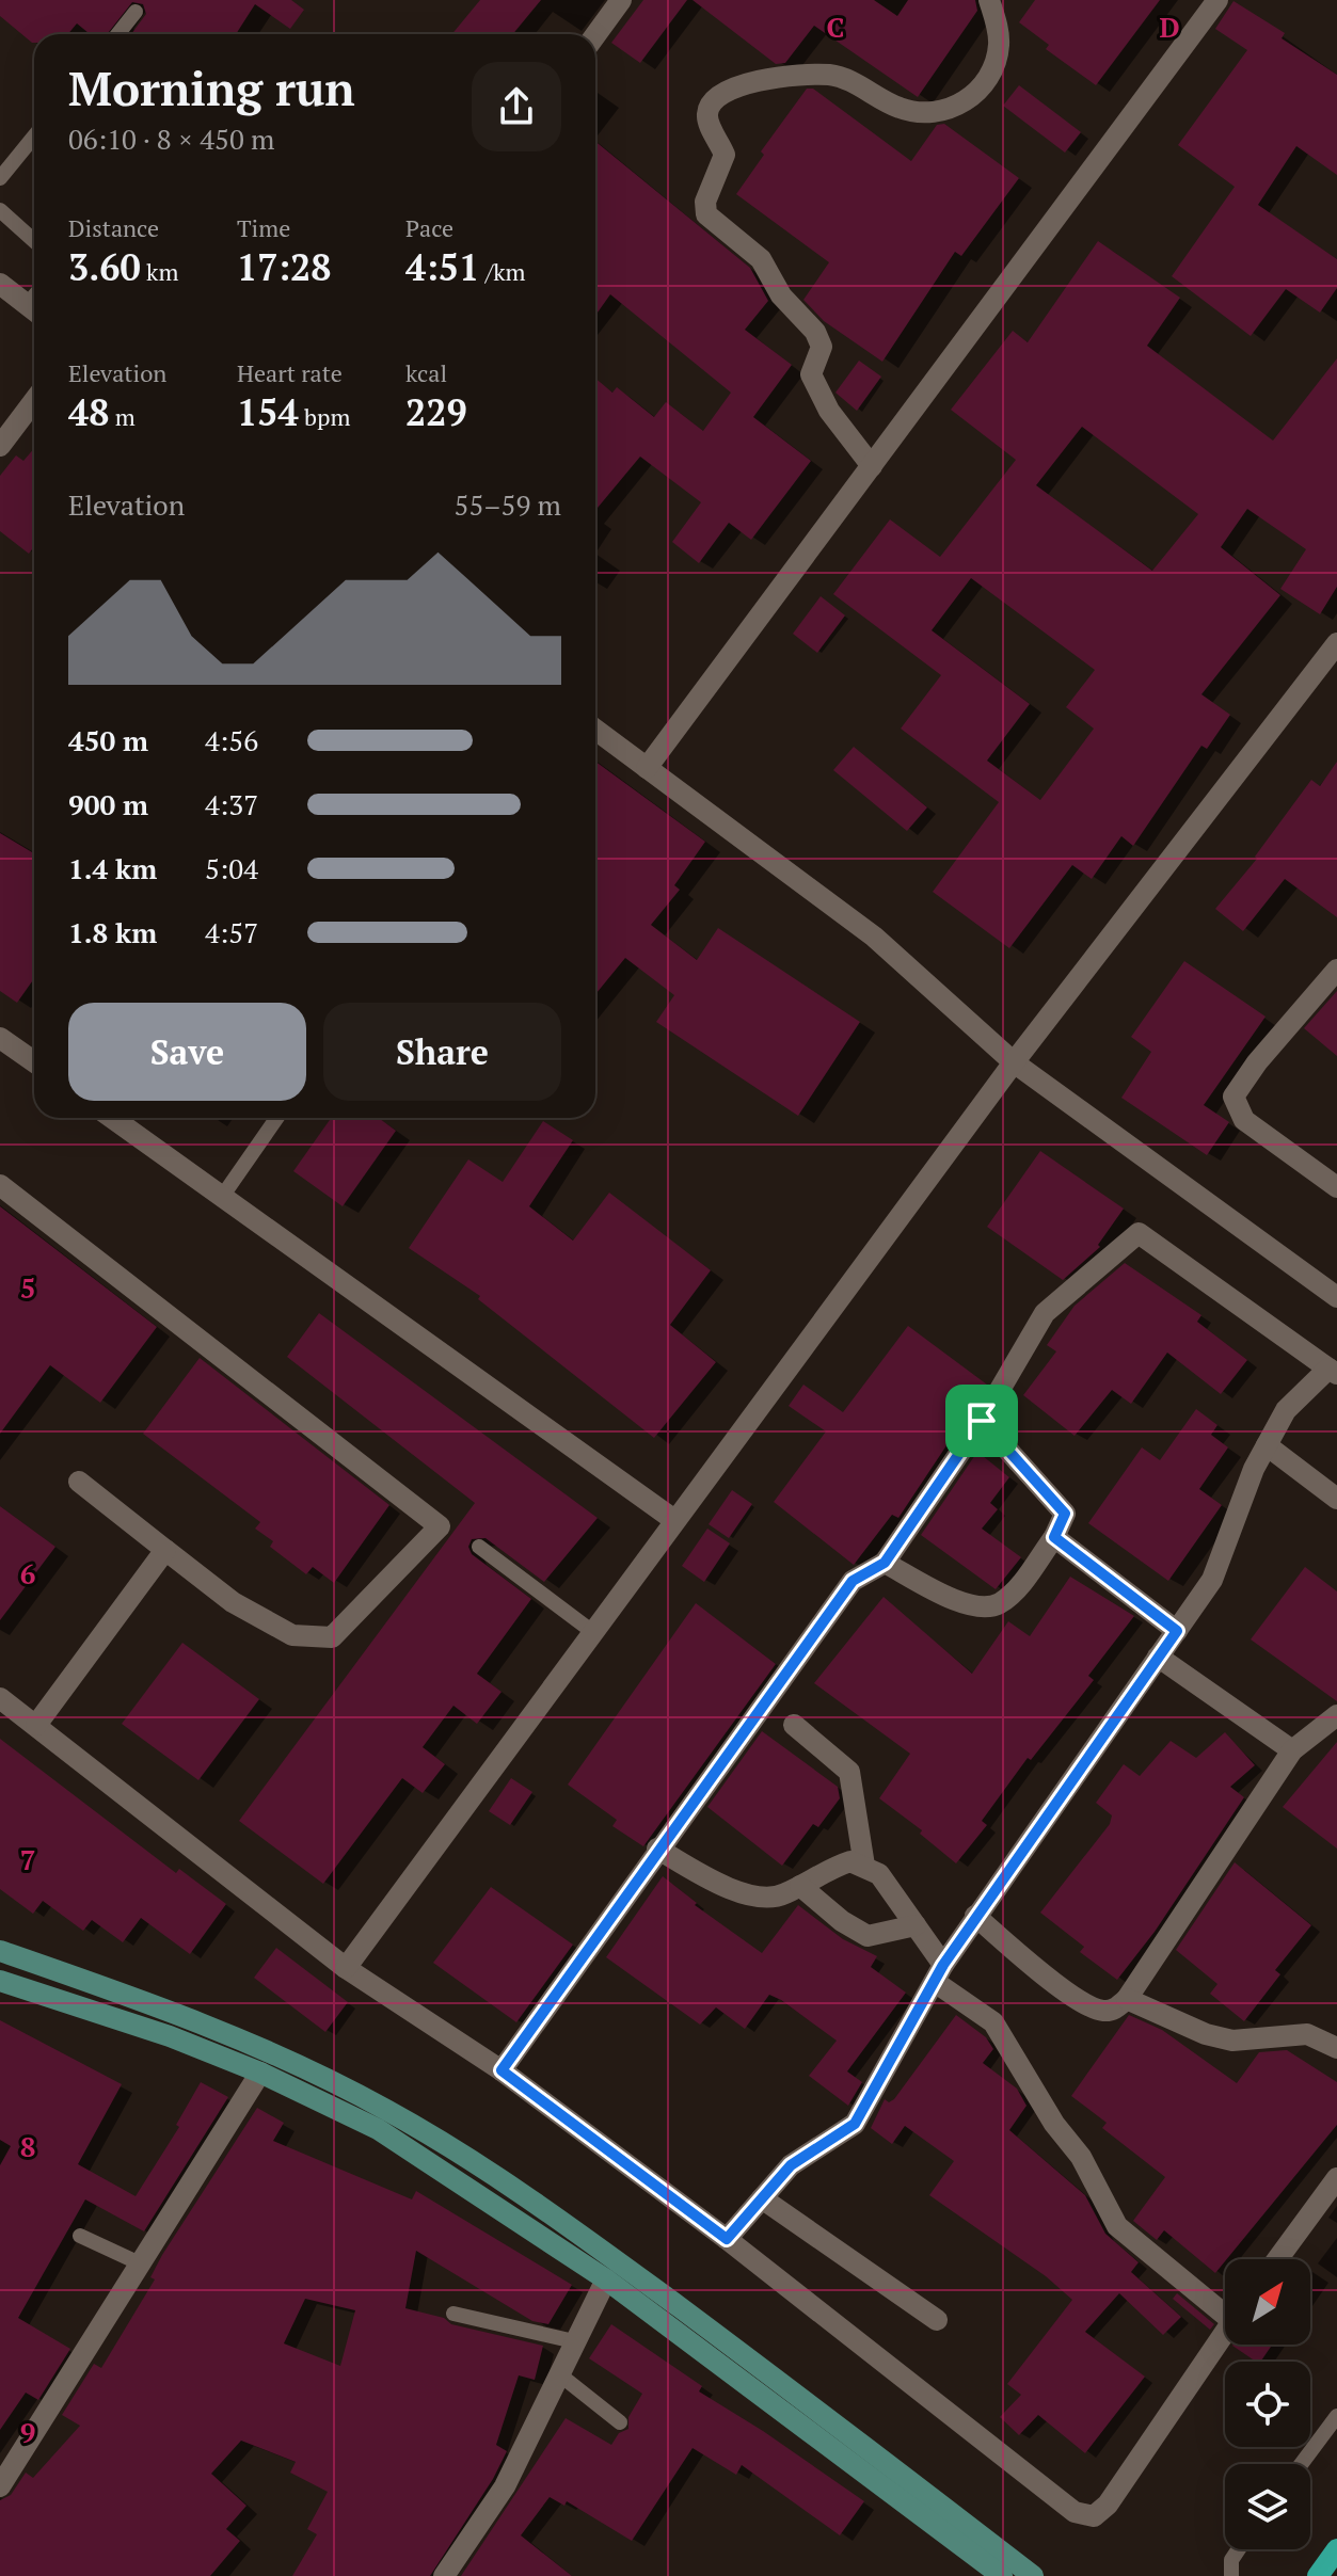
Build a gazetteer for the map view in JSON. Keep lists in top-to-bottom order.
{
  "north": "top right",
  "page": {
    "heading": ["Morning run", "06:10 · 8 × 450 m"],
    "stats": [
      ["Distance", "3.60 km"],
      ["Time", "17:28"],
      ["Pace", "4:51 /km"],
      ["Elevation", "48 m"],
      ["Heart rate", "154 bpm"],
      ["kcal", "229"]
    ],
    "chart": ["Elevation", "55–59 m"],
    "list": [
      {
        "name": "450 m",
        "note": "4:56"
      },
      {
        "name": "900 m",
        "note": "4:37"
      },
      {
        "name": "1.4 km",
        "note": "5:04"
      },
      {
        "name": "1.8 km",
        "note": "4:57"
      }
    ],
    "buttons": ["Save", "Share"]
  },
  "grid": {
    "columns": ["C", "D"],
    "rows": [
      "5",
      "6",
      "7",
      "8",
      "9"
    ]
  }
}
